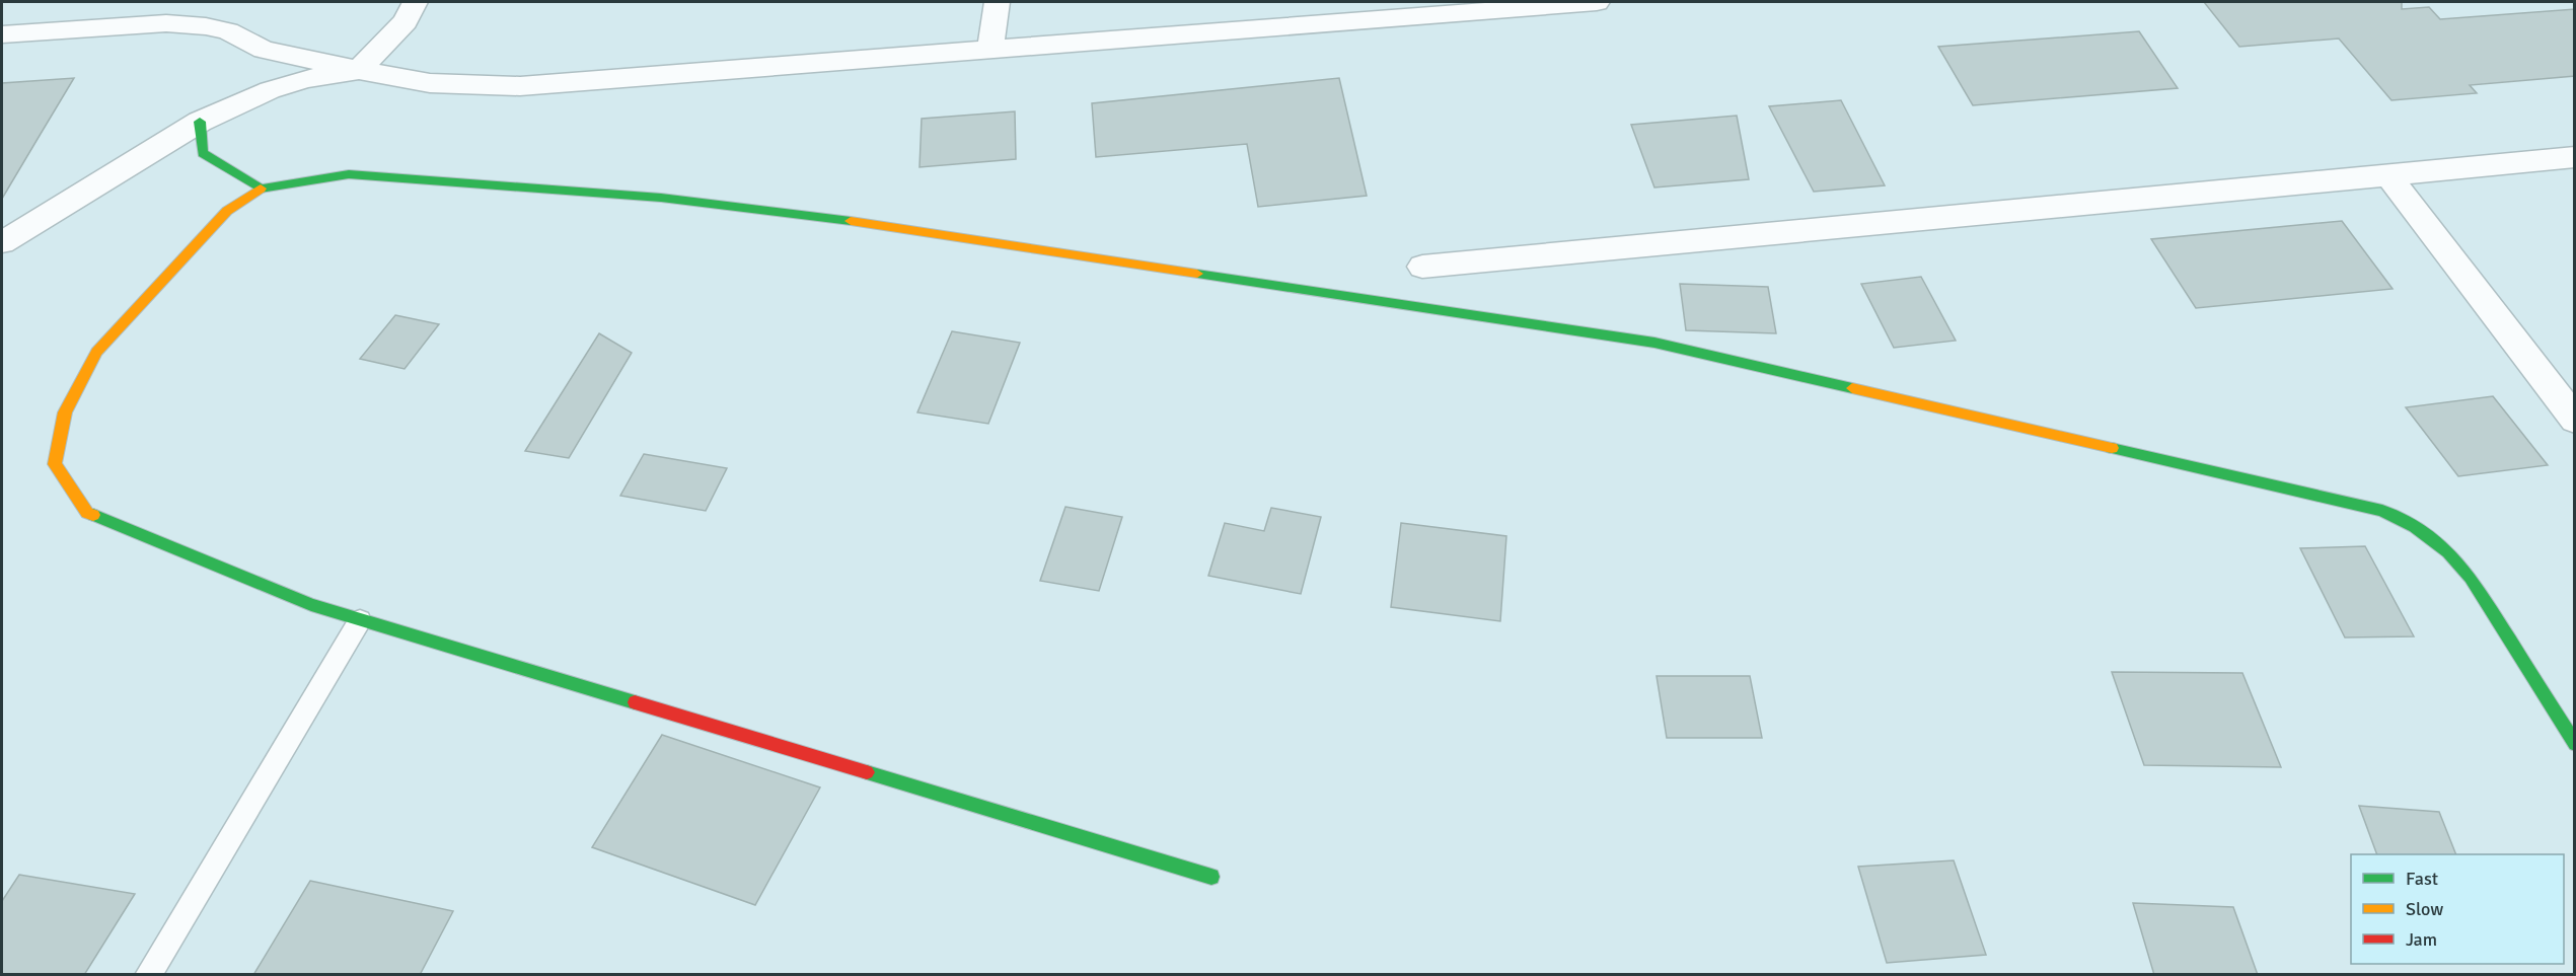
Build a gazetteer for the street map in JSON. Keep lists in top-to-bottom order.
{
  "legend": ["Fast", "Slow", "Jam"]
}
